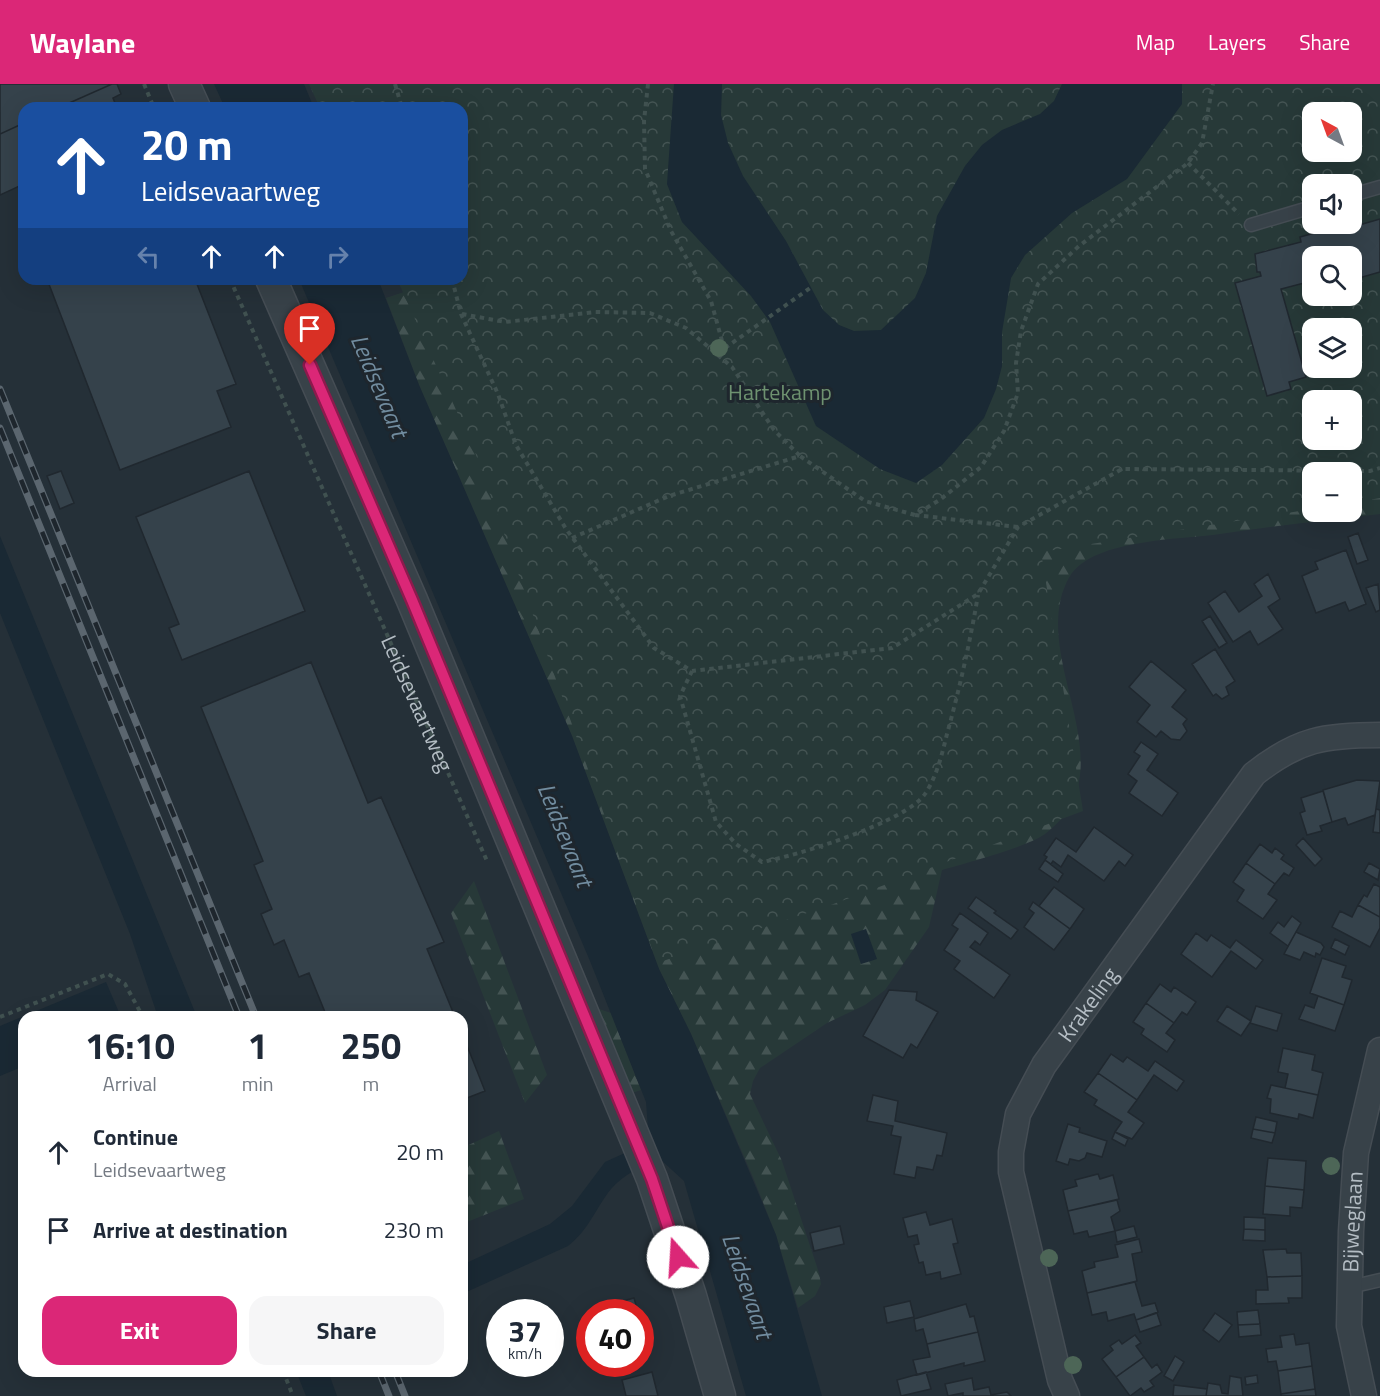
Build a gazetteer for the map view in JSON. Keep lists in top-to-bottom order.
{
  "streets": {
    "street": ["Leidsevaartweg", "Krakeling", "Bijweglaan"]
  },
  "water": ["Leidsevaart"],
  "parks": ["Hartekamp"],
  "north": "top left",
  "page": {
    "header": "Waylane",
    "nav": ["Map", "Layers", "Share"],
    "map_buttons": ["+", "−"],
    "turn": ["20 m", "Leidsevaartweg"],
    "eta": [
      "16:10",
      "Arrival",
      "1",
      "min",
      "250",
      "m"
    ],
    "list": [
      {
        "name": "Continue",
        "note": "Leidsevaartweg",
        "value": "20 m"
      },
      {
        "name": "Arrive at destination",
        "value": "230 m"
      }
    ],
    "buttons": ["Exit", "Share"],
    "speed": "37 km/h",
    "limit": "40"
  }
}
